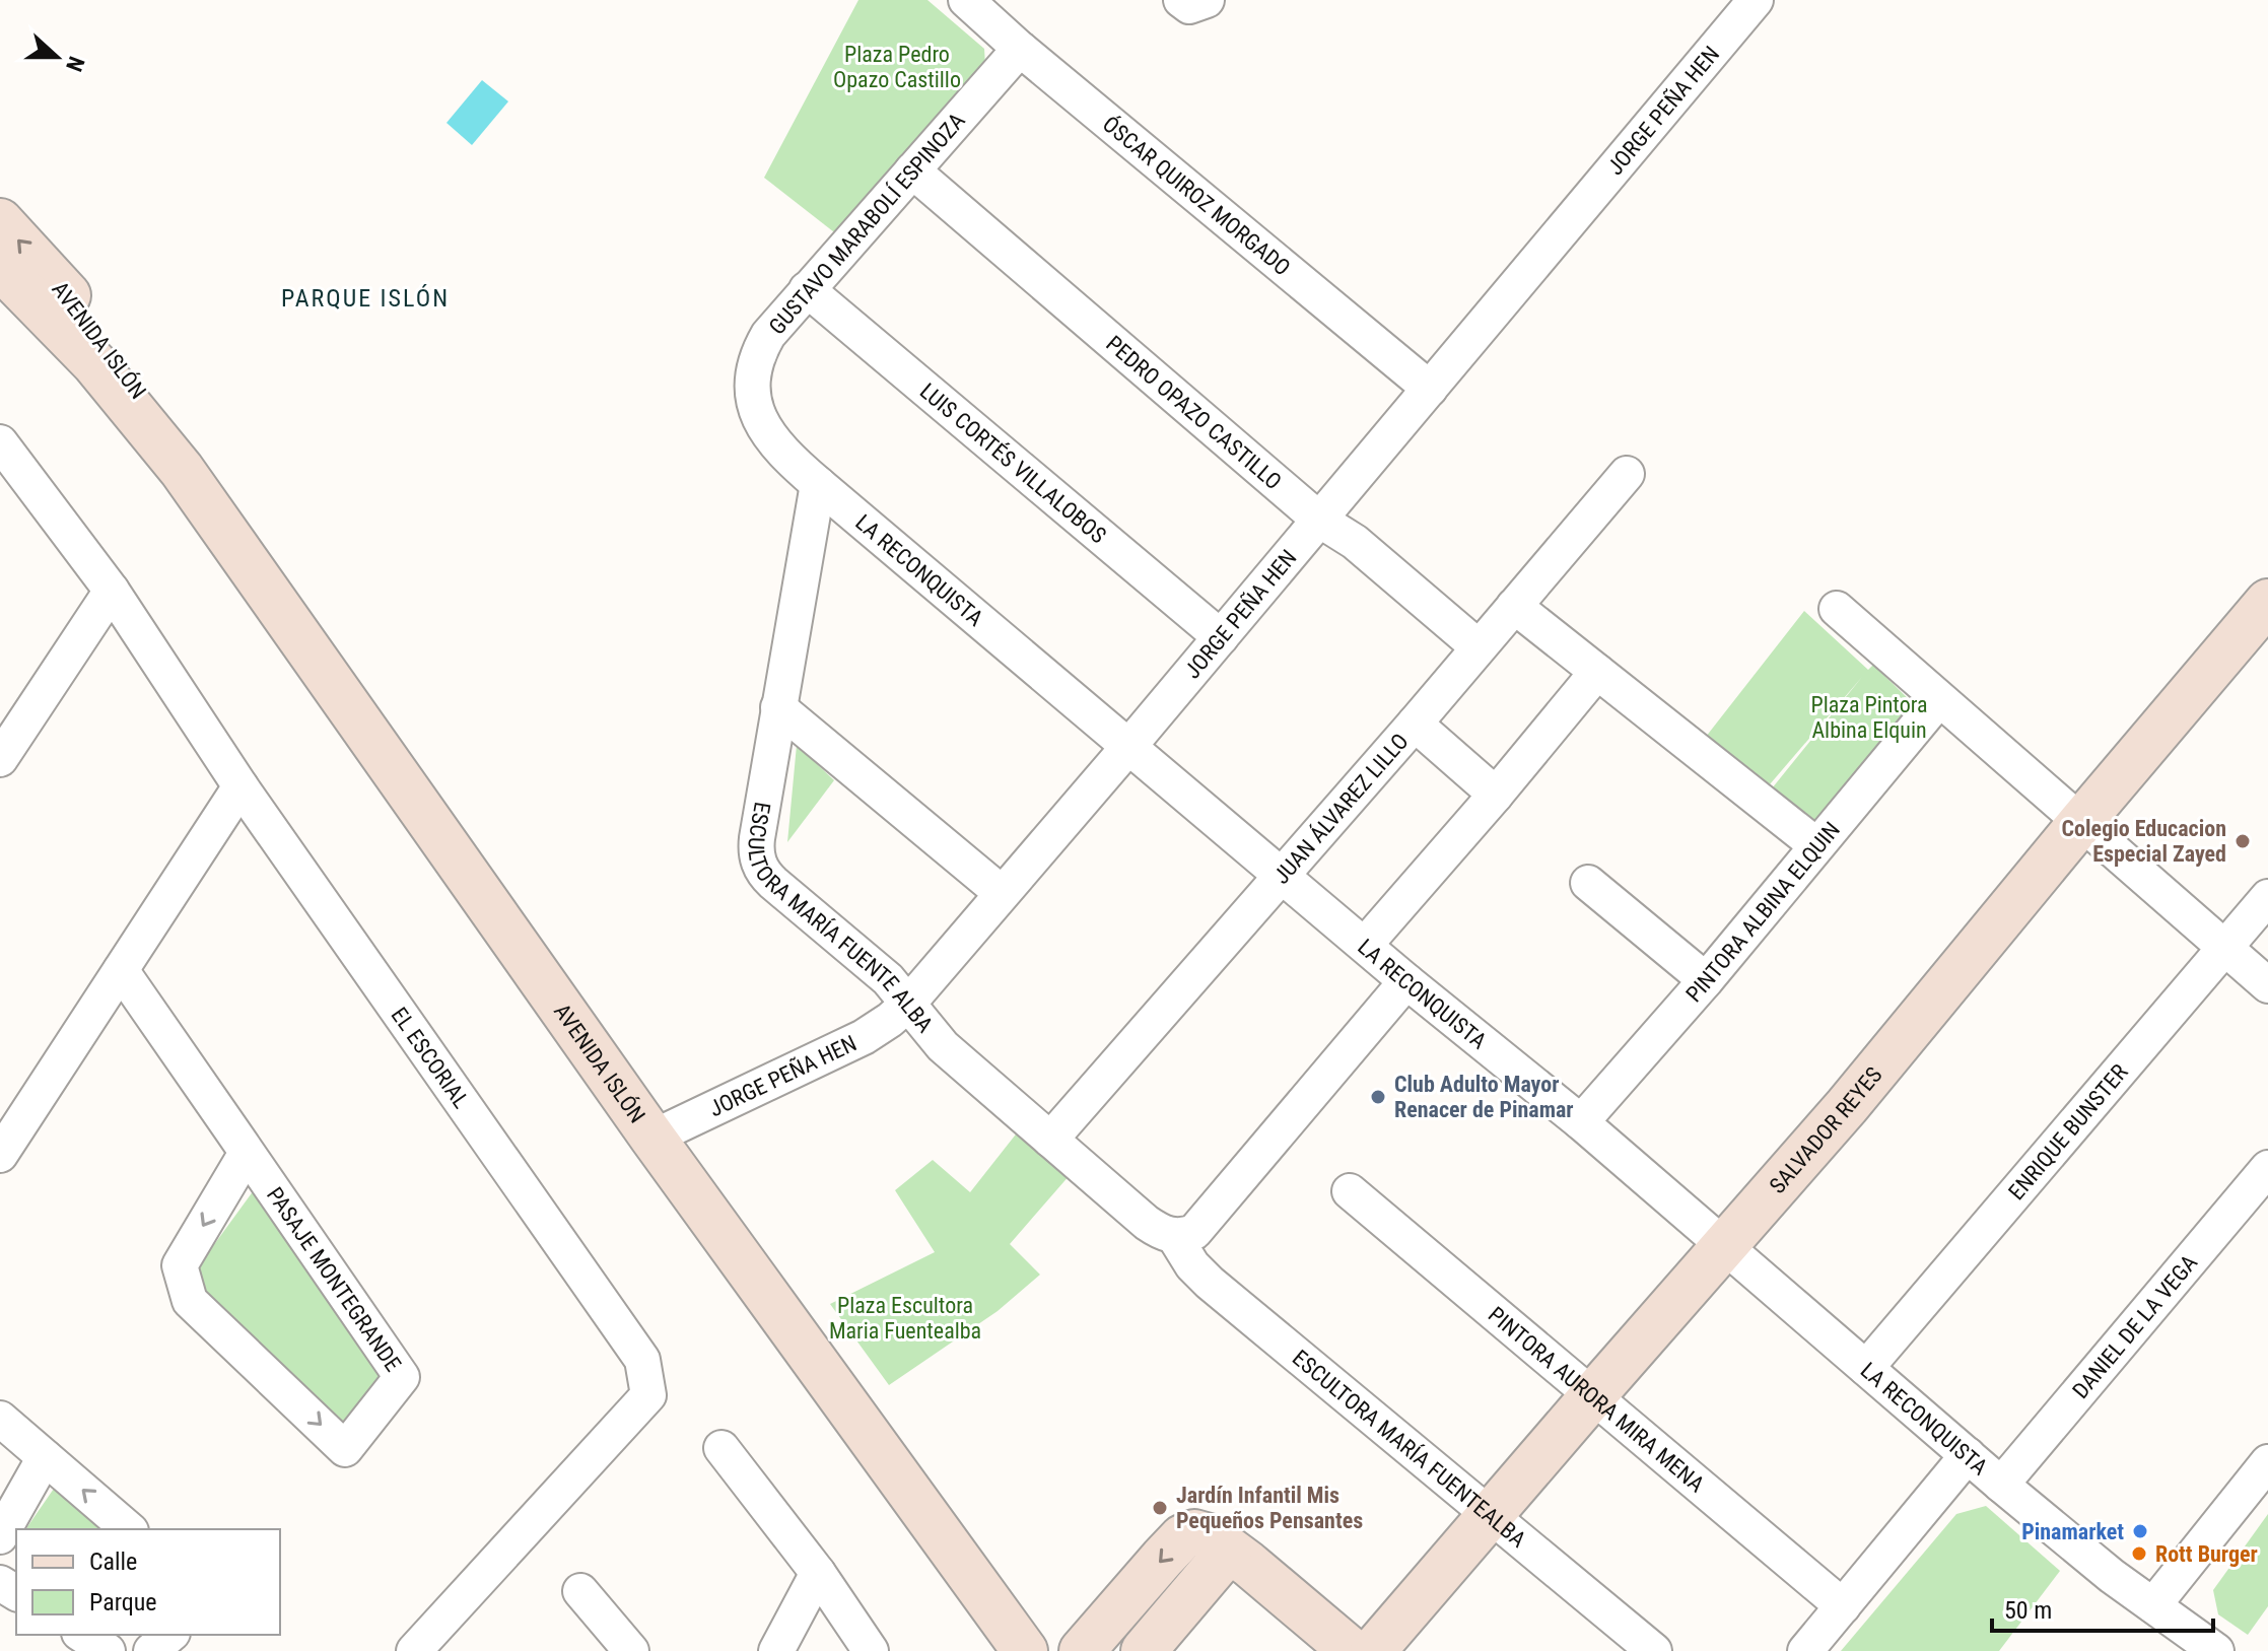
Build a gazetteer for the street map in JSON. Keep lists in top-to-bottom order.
{
  "streets": {
    "main road": ["AVENIDA ISLÓN", "SALVADOR REYES"],
    "street": [
      "JORGE PEÑA HEN",
      "ÓSCAR QUIROZ MORGADO",
      "GUSTAVO MARABOLÍ ESPINOZA",
      "PEDRO OPAZO CASTILLO",
      "LUIS CORTÉS VILLALOBOS",
      "LA RECONQUISTA",
      "JUAN ÁLVAREZ LILLO",
      "PINTORA ALBINA ELQUIN",
      "ESCULTORA MARÍA FUENTE ALBA",
      "EL ESCORIAL",
      "ENRIQUE BUNSTER",
      "PASAJE MONTEGRANDE",
      "DANIEL DE LA VEGA",
      "PINTORA AURORA MIRA MENA",
      "ESCULTORA MARÍA FUENTEALBA"
    ]
  },
  "crossings": [
    ["JORGE PEÑA HEN", "ÓSCAR QUIROZ MORGADO"],
    ["JORGE PEÑA HEN", "AVENIDA ISLÓN"],
    ["JORGE PEÑA HEN", "PEDRO OPAZO CASTILLO"],
    ["JORGE PEÑA HEN", "LUIS CORTÉS VILLALOBOS"],
    ["JORGE PEÑA HEN", "LA RECONQUISTA"],
    ["JORGE PEÑA HEN", "ESCULTORA MARÍA FUENTE ALBA"],
    ["ÓSCAR QUIROZ MORGADO", "GUSTAVO MARABOLÍ ESPINOZA"],
    ["GUSTAVO MARABOLÍ ESPINOZA", "PEDRO OPAZO CASTILLO"],
    ["GUSTAVO MARABOLÍ ESPINOZA", "LUIS CORTÉS VILLALOBOS"],
    ["GUSTAVO MARABOLÍ ESPINOZA", "LA RECONQUISTA"],
    ["PEDRO OPAZO CASTILLO", "JUAN ÁLVAREZ LILLO"],
    ["LA RECONQUISTA", "JUAN ÁLVAREZ LILLO"],
    ["LA RECONQUISTA", "PINTORA ALBINA ELQUIN"],
    ["LA RECONQUISTA", "ESCULTORA MARÍA FUENTE ALBA"],
    ["LA RECONQUISTA", "SALVADOR REYES"],
    ["LA RECONQUISTA", "ENRIQUE BUNSTER"],
    ["LA RECONQUISTA", "DANIEL DE LA VEGA"],
    ["JUAN ÁLVAREZ LILLO", "ESCULTORA MARÍA FUENTE ALBA"],
    ["ESCULTORA MARÍA FUENTE ALBA", "ESCULTORA MARÍA FUENTEALBA"],
    ["SALVADOR REYES", "PINTORA AURORA MIRA MENA"],
    ["SALVADOR REYES", "ESCULTORA MARÍA FUENTEALBA"]
  ],
  "districts": ["PARQUE ISLÓN"],
  "parks": ["Plaza Pedro Opazo Castillo", "Plaza Pintora Albina Elquin", "Plaza Escultora Maria Fuentealba"],
  "places": [
    "Colegio Educacion Especial Zayed",
    "Club Adulto Mayor Renacer de Pinamar",
    "Jardín Infantil Mis Pequeños Pensantes",
    "Pinamarket",
    "Rott Burger"
  ],
  "legend": ["Calle", "Parque"],
  "scale_bar": "50 m",
  "north": "right"
}
